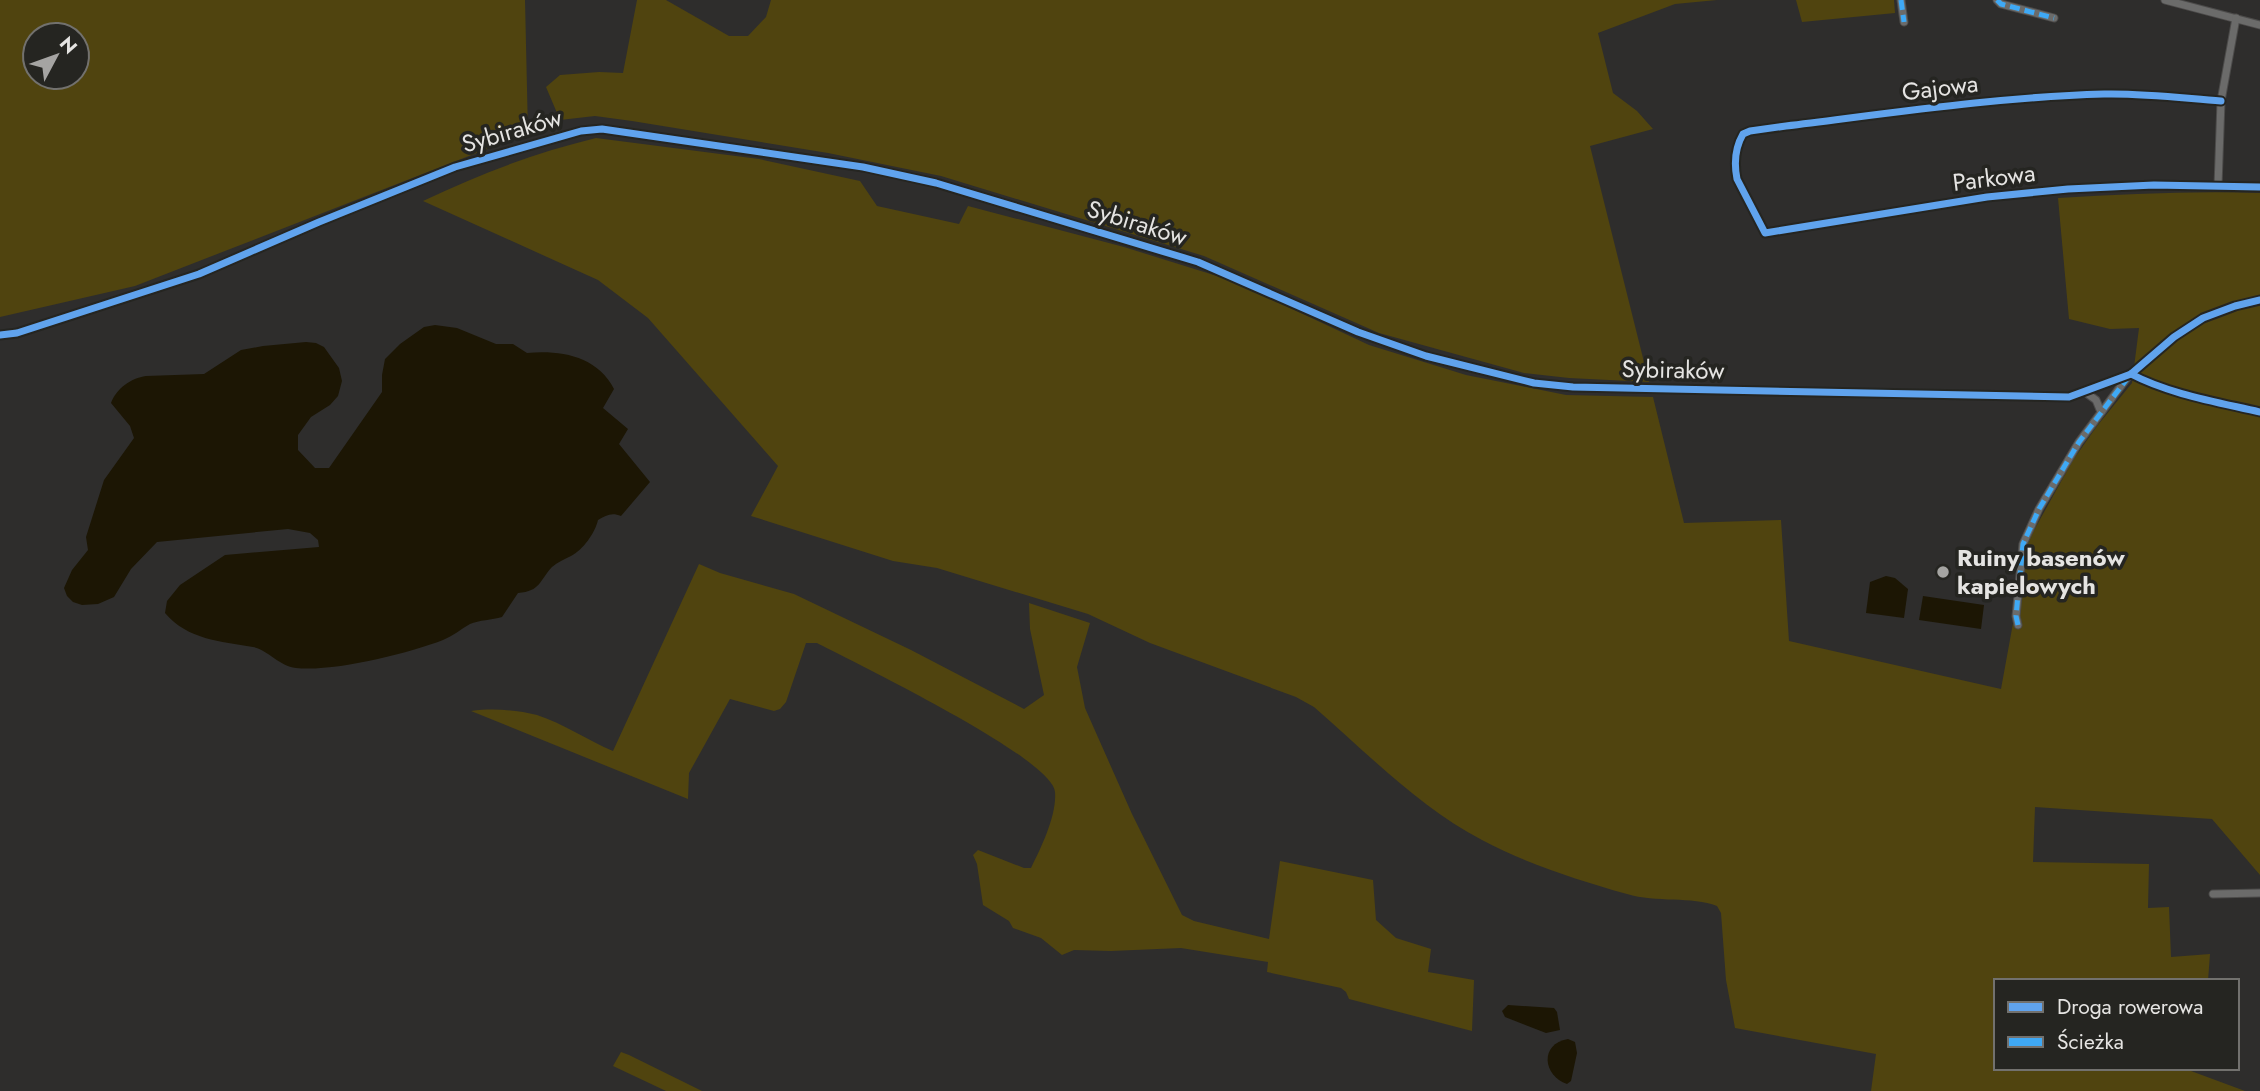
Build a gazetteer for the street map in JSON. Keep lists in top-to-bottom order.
{
  "streets": {
    "street": ["Gajowa", "Sybiraków", "Parkowa"]
  },
  "crossings": [
    ["Gajowa", "Parkowa"]
  ],
  "places": ["Ruiny basenów kapielowych"],
  "legend": ["Droga rowerowa", "Ścieżka"],
  "north": "top right"
}
